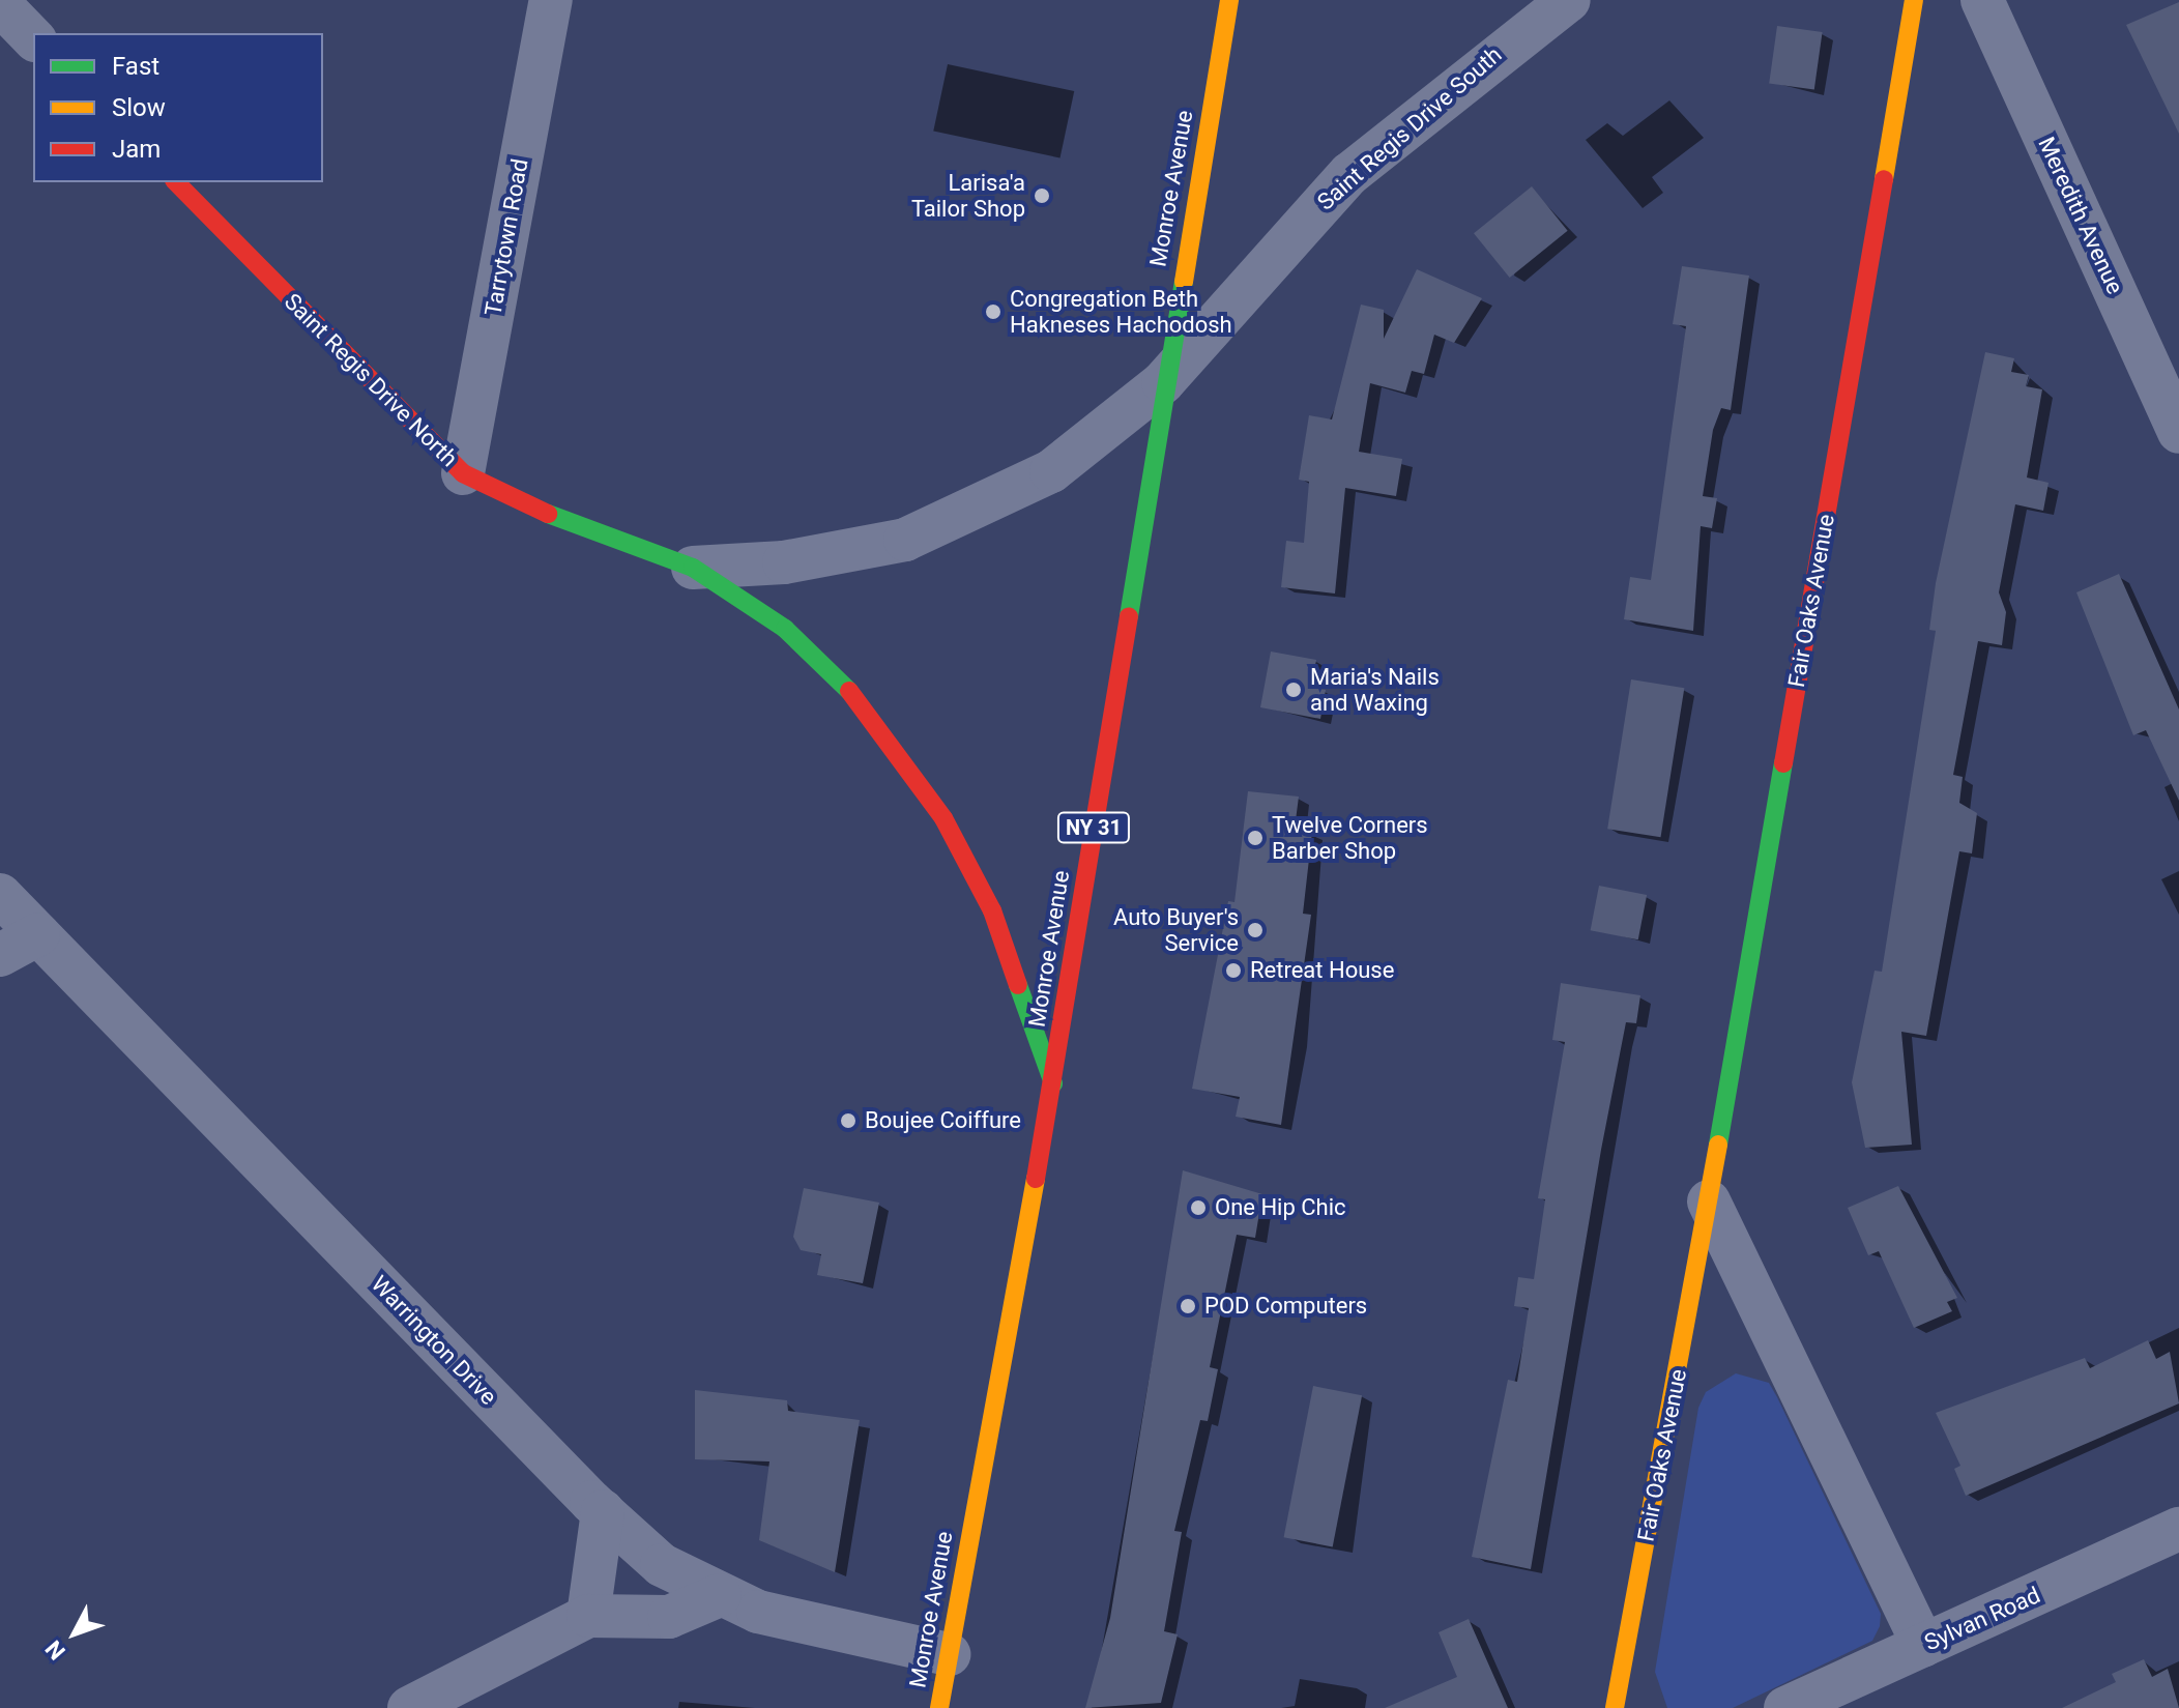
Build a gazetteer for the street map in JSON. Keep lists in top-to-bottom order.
{
  "streets": {
    "street": [
      "Saint Regis Drive South",
      "Monroe Avenue",
      "Meredith Avenue",
      "Tarrytown Road",
      "Saint Regis Drive North",
      "Fair Oaks Avenue",
      "NY 31",
      "Warrington Drive",
      "Sylvan Road"
    ]
  },
  "crossings": [
    ["Saint Regis Drive South", "Monroe Avenue"],
    ["Saint Regis Drive South", "Saint Regis Drive North"],
    ["Monroe Avenue", "Saint Regis Drive North"],
    ["Monroe Avenue", "Warrington Drive"],
    ["Tarrytown Road", "Saint Regis Drive North"]
  ],
  "places": [
    "Larisa'a Tailor Shop",
    "Congregation Beth Hakneses Hachodosh",
    "Maria's Nails and Waxing",
    "Twelve Corners Barber Shop",
    "Auto Buyer's Service",
    "Retreat House",
    "Boujee Coiffure",
    "One Hip Chic",
    "POD Computers"
  ],
  "legend": ["Fast", "Slow", "Jam"],
  "north": "bottom left"
}
